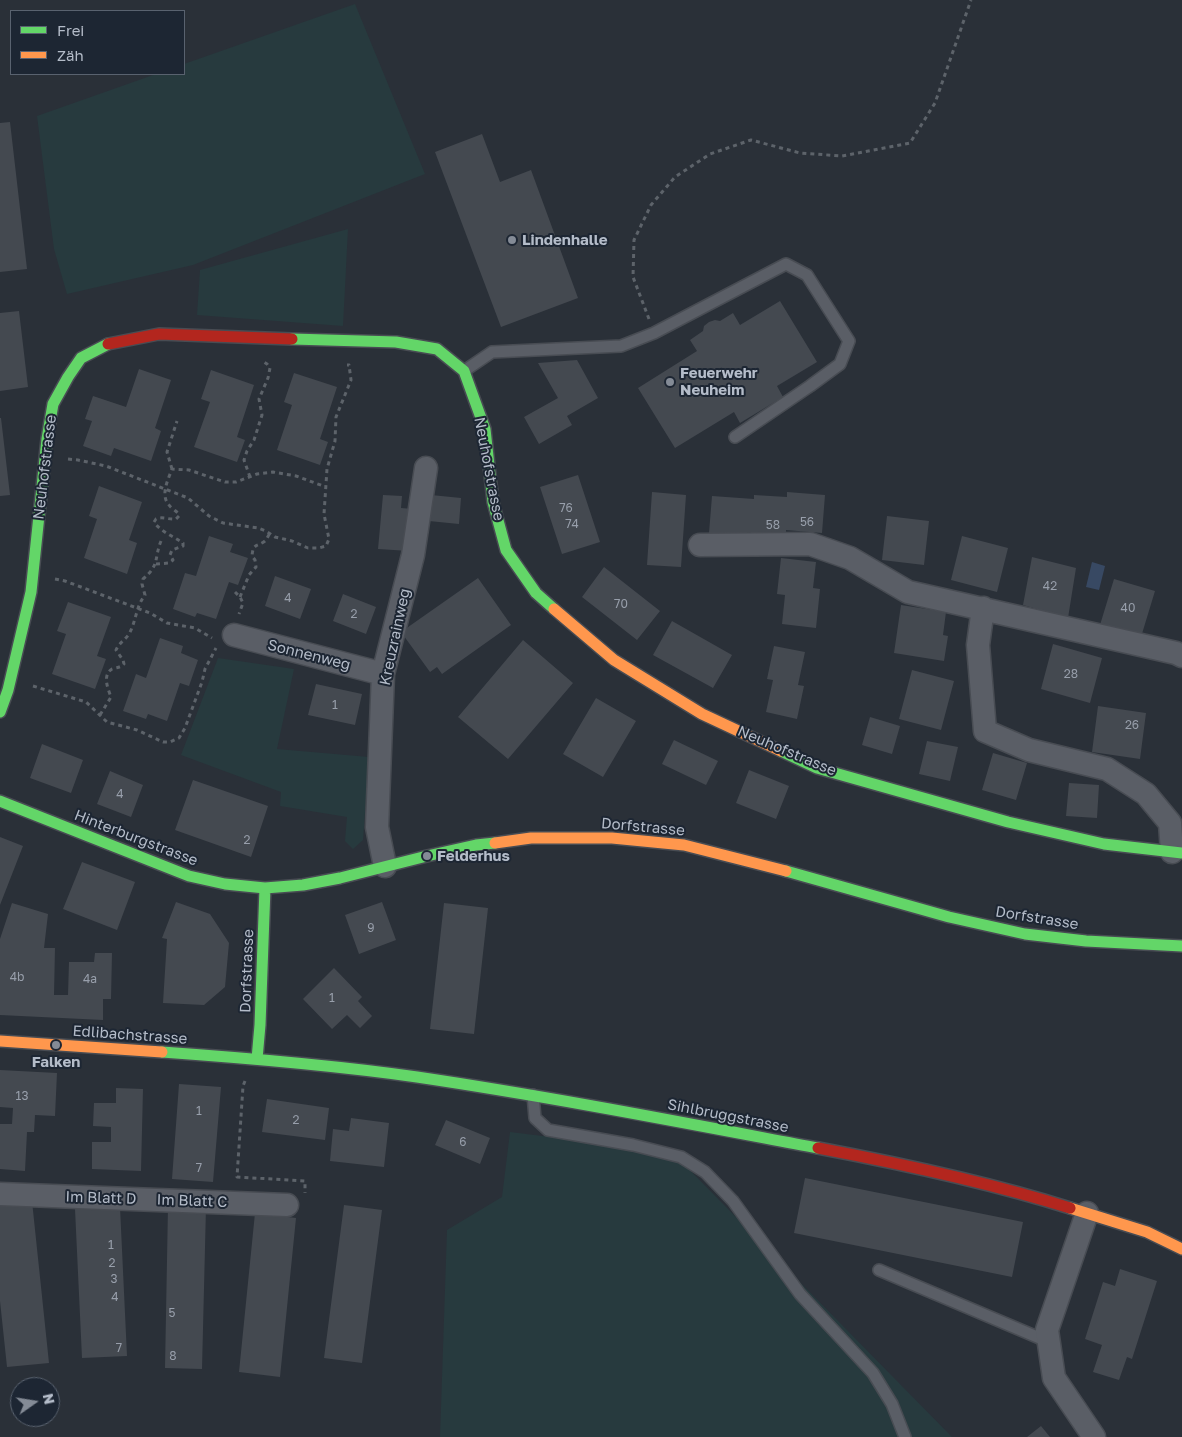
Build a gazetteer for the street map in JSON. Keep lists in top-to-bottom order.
{
  "streets": {
    "street": [
      "Neuhofstrasse",
      "Kreuzrainweg",
      "Sonnenweg",
      "Dorfstrasse",
      "Hinterburgstrasse",
      "Edlibachstrasse",
      "Sihlbruggstrasse",
      "Im Blatt D",
      "Im Blatt C"
    ]
  },
  "crossings": [
    ["Kreuzrainweg", "Sonnenweg"],
    ["Kreuzrainweg", "Dorfstrasse"],
    ["Dorfstrasse", "Hinterburgstrasse"],
    ["Dorfstrasse", "Edlibachstrasse"],
    ["Dorfstrasse", "Sihlbruggstrasse"],
    ["Edlibachstrasse", "Sihlbruggstrasse"],
    ["Im Blatt D", "Im Blatt C"]
  ],
  "places": [
    "Lindenhalle",
    "Feuerwehr Neuheim",
    "Felderhus",
    "Falken"
  ],
  "house_numbers": [
    "76",
    "56",
    "74",
    "58",
    "42",
    "4",
    "70",
    "40",
    "2",
    "28",
    "1",
    "26",
    "4",
    "2",
    "9",
    "4b",
    "4a",
    "1",
    "13",
    "1",
    "2",
    "6",
    "7",
    "1",
    "2",
    "3",
    "4",
    "5",
    "7",
    "8"
  ],
  "legend": ["Frei", "Zäh"],
  "north": "right"
}
